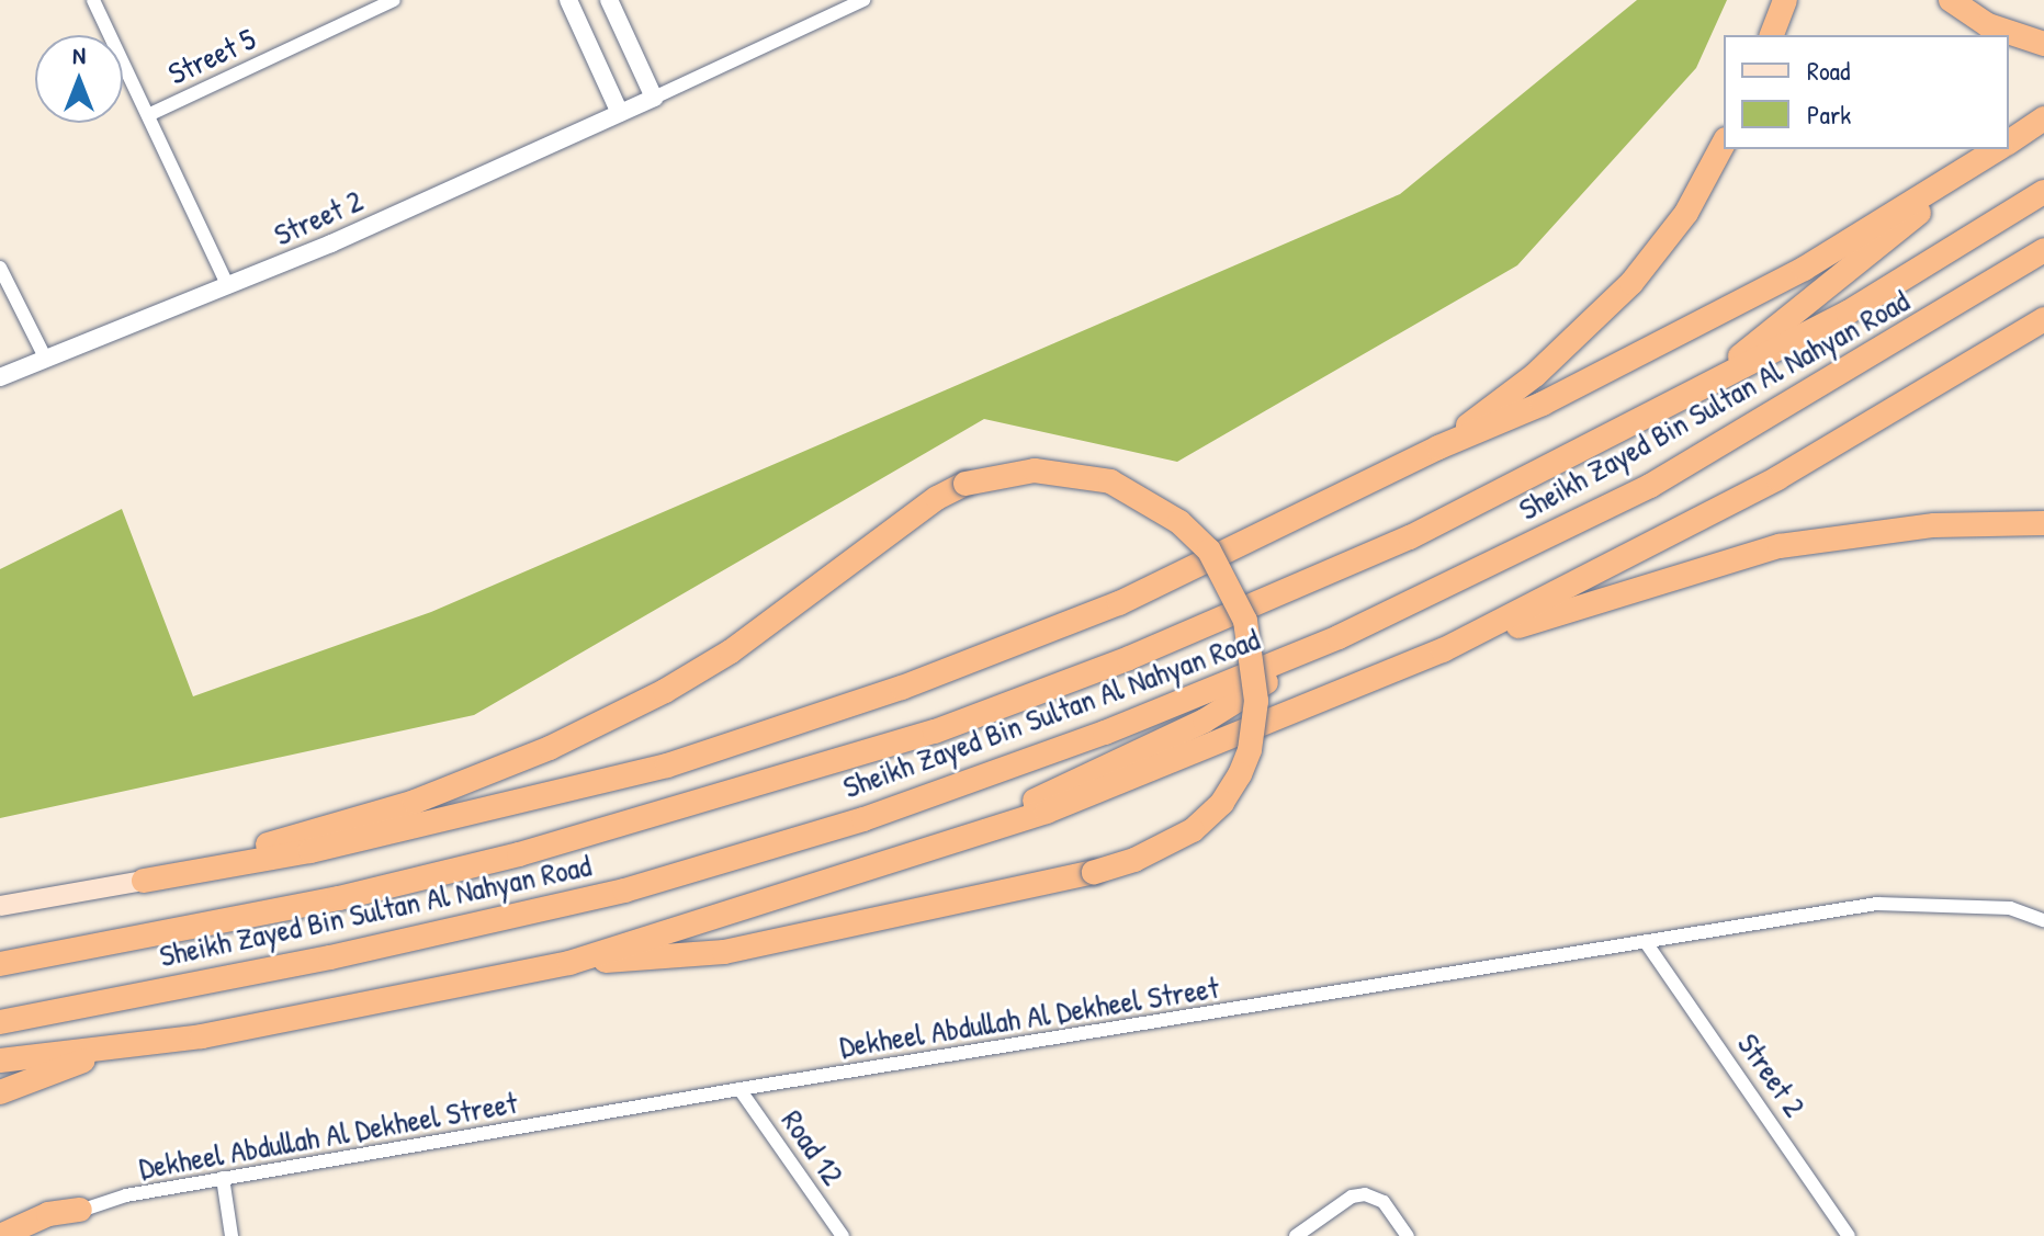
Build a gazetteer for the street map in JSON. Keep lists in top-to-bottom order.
{
  "streets": {
    "highway": ["Sheikh Zayed Bin Sultan Al Nahyan Road"],
    "street": [
      "Street 5",
      "Street 2",
      "Dekheel Abdullah Al Dekheel Street",
      "Road 12"
    ]
  },
  "crossings": [
    ["Street 5", "Street 2"],
    ["Street 2", "Dekheel Abdullah Al Dekheel Street"],
    ["Dekheel Abdullah Al Dekheel Street", "Road 12"]
  ],
  "legend": ["Road", "Park"],
  "north": "top"
}
